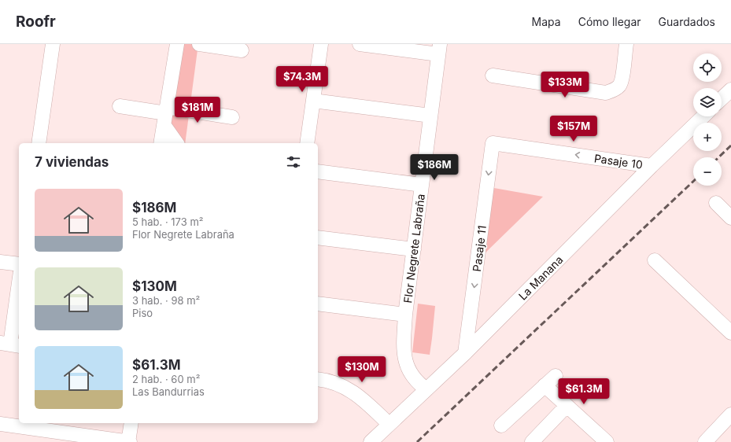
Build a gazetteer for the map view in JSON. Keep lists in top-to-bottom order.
{
  "streets": {
    "street": [
      "Pasaje 10",
      "Flor Negrete Labraña",
      "Pasaje 11",
      "La Manana"
    ]
  },
  "crossings": [
    ["Pasaje 10", "Pasaje 11"],
    ["Pasaje 10", "La Manana"],
    ["Flor Negrete Labraña", "La Manana"],
    ["Pasaje 11", "La Manana"]
  ],
  "one_way": ["Pasaje 10", "Pasaje 11"],
  "page": {
    "header": "Roofr",
    "nav": ["Mapa", "Cómo llegar", "Guardados"],
    "map_buttons": ["+", "−"],
    "price": [
      "$74.3M",
      "$133M",
      "$181M",
      "$157M",
      "$186M",
      "$130M",
      "$61.3M"
    ],
    "heading": "7 viviendas",
    "list": [
      {
        "name": "$186M",
        "note": "5 hab. · 173 m² · Flor Negrete Labraña"
      },
      {
        "name": "$130M",
        "note": "3 hab. · 98 m² · Piso"
      },
      {
        "name": "$61.3M",
        "note": "2 hab. · 60 m² · Las Bandurrias"
      }
    ]
  }
}
